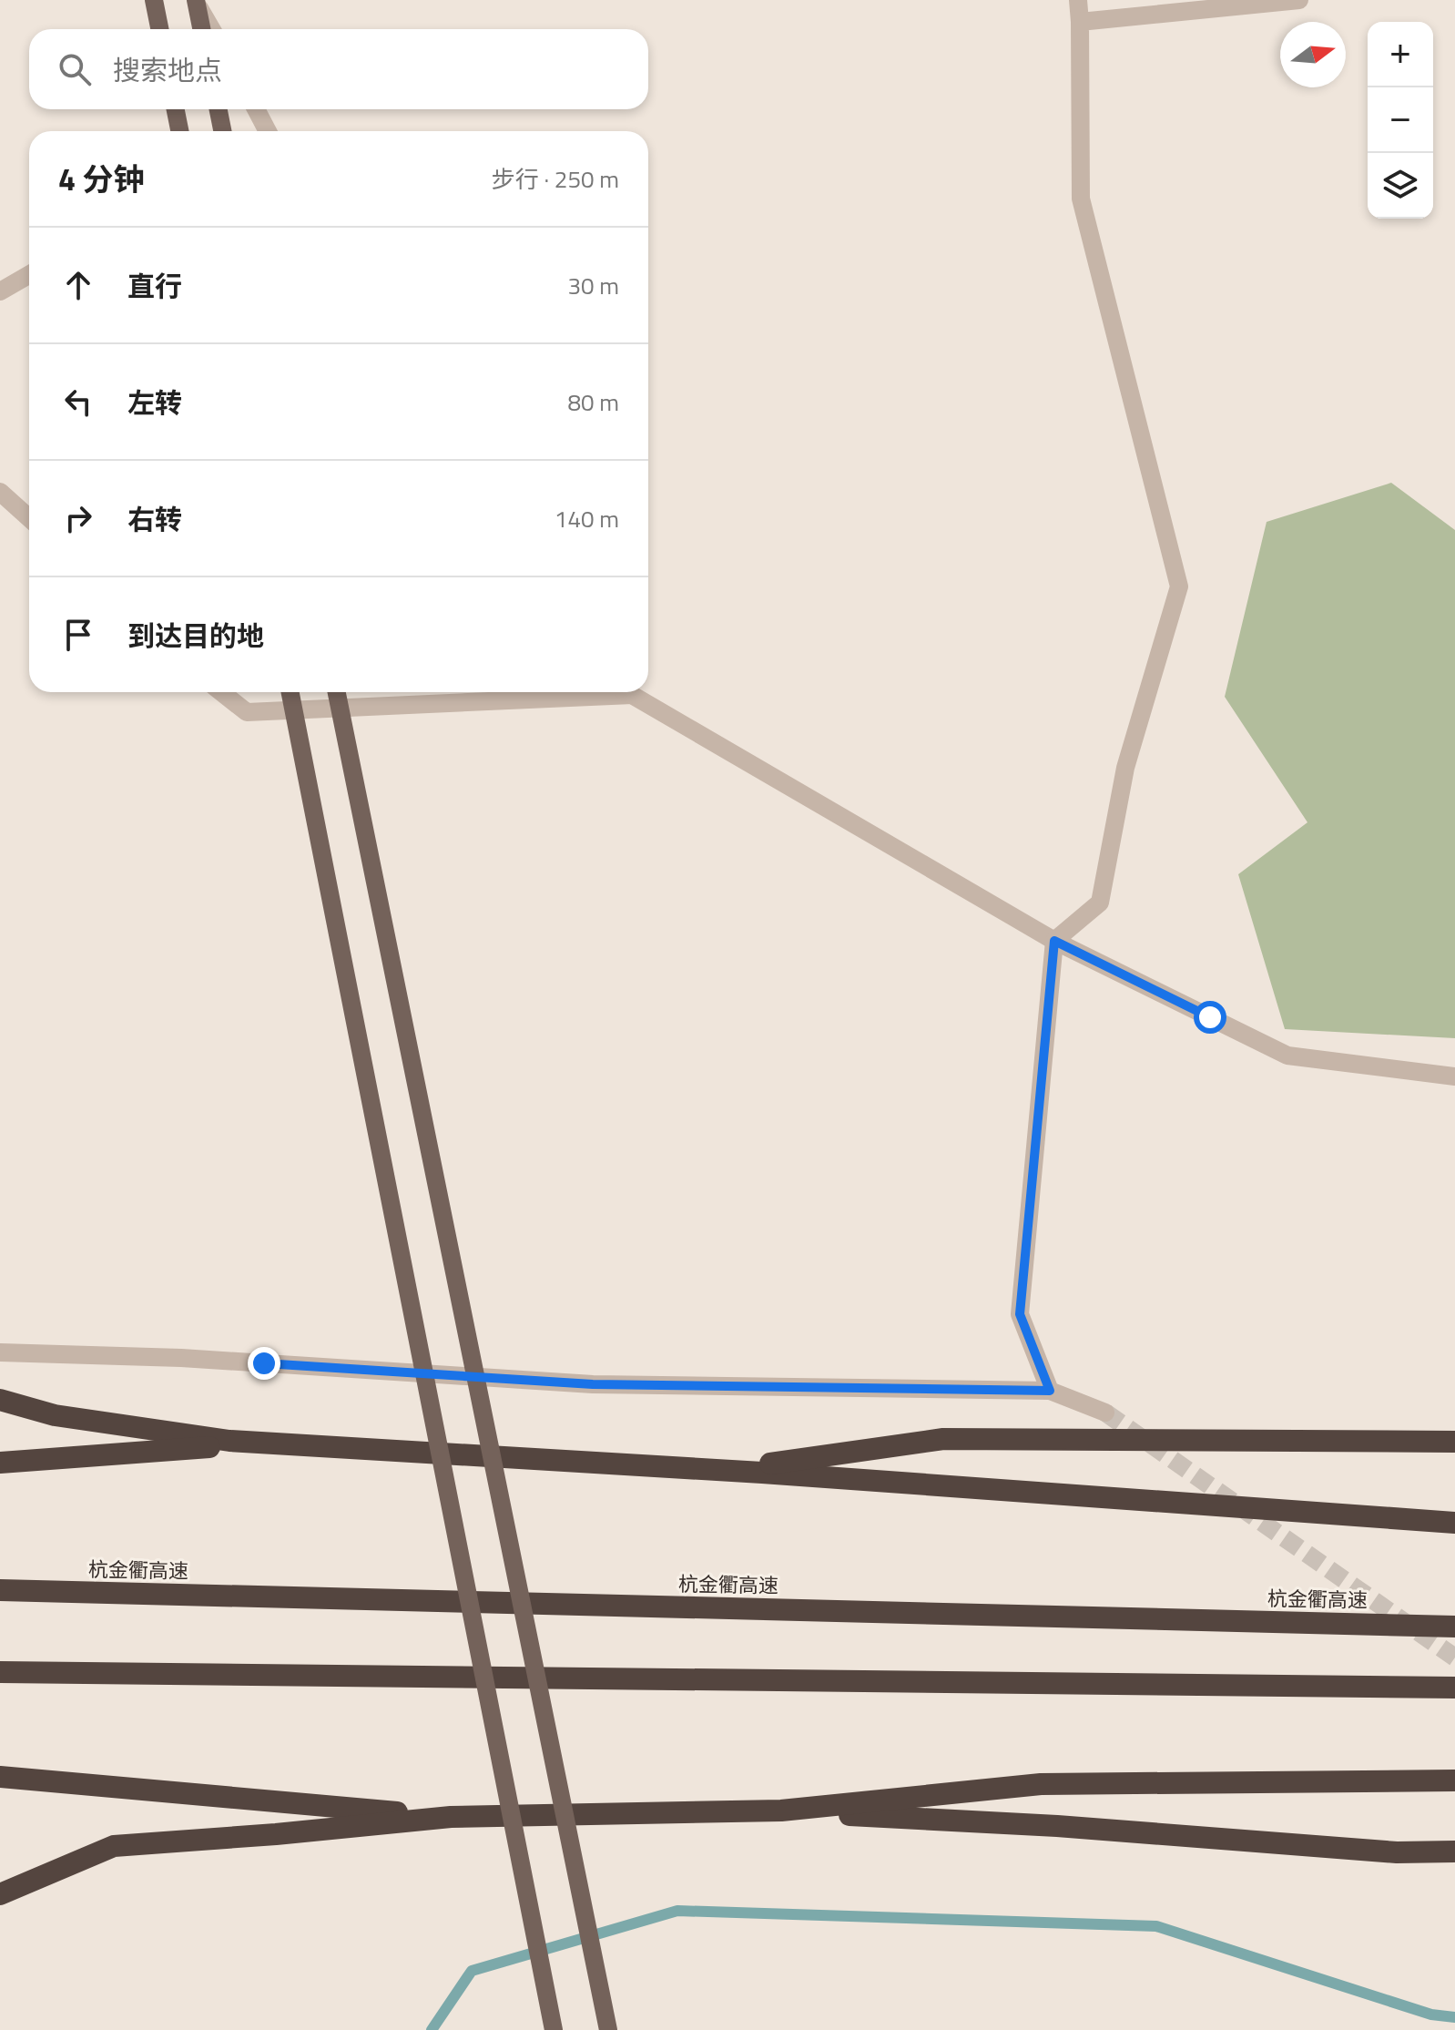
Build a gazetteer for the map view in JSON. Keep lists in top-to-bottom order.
{
  "streets": {
    "highway": ["杭金衢高速"]
  },
  "north": "right",
  "page": {
    "map_buttons": ["+", "−"],
    "search": "搜索地点",
    "heading": ["4 分钟", "步行 · 250 m"],
    "list": [
      ["直行", "30 m"],
      ["左转", "80 m"],
      ["右转", "140 m"],
      "到达目的地"
    ]
  }
}
